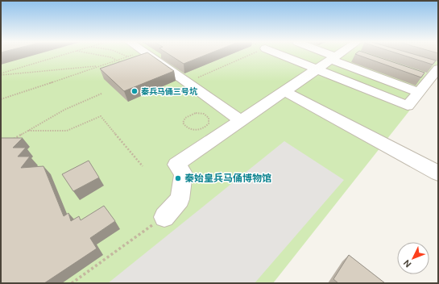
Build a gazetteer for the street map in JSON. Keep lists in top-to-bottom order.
{
  "places": ["秦兵马俑三号坑", "秦始皇兵马俑博物馆"],
  "north": "bottom left"
}
